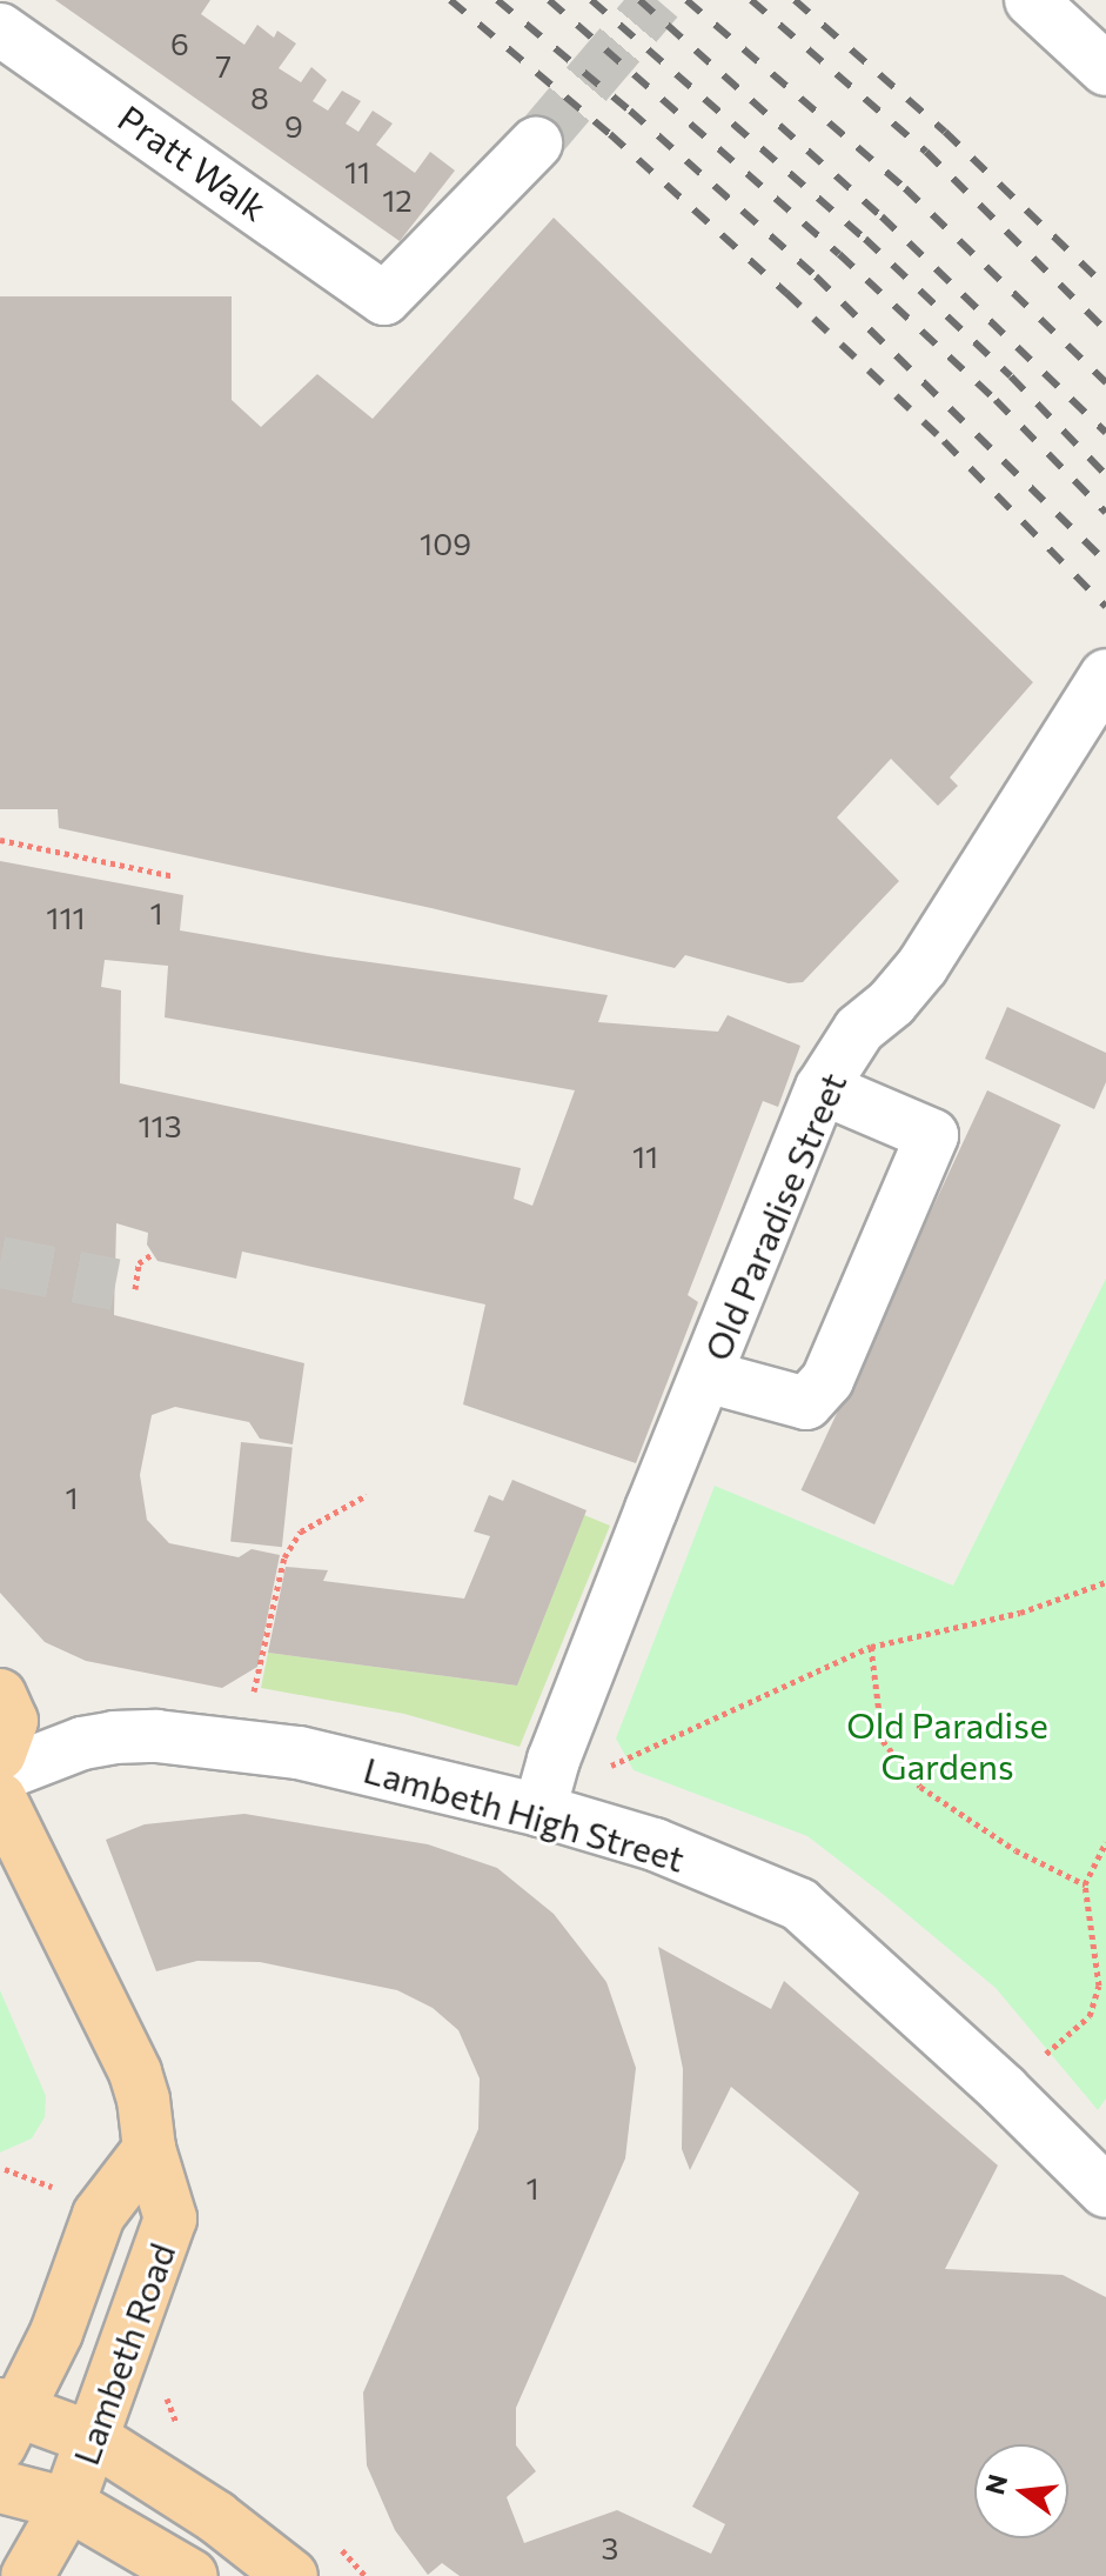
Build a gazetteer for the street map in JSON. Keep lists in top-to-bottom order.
{
  "streets": {
    "main road": ["Lambeth Road"],
    "street": ["Pratt Walk", "Old Paradise Street", "Lambeth High Street"]
  },
  "crossings": [
    ["Old Paradise Street", "Lambeth High Street"]
  ],
  "parks": ["Old Paradise Gardens"],
  "house_numbers": [
    "6",
    "7",
    "8",
    "9",
    "11",
    "12",
    "109",
    "1",
    "111",
    "113",
    "11",
    "1",
    "1",
    "3"
  ],
  "north": "left"
}
